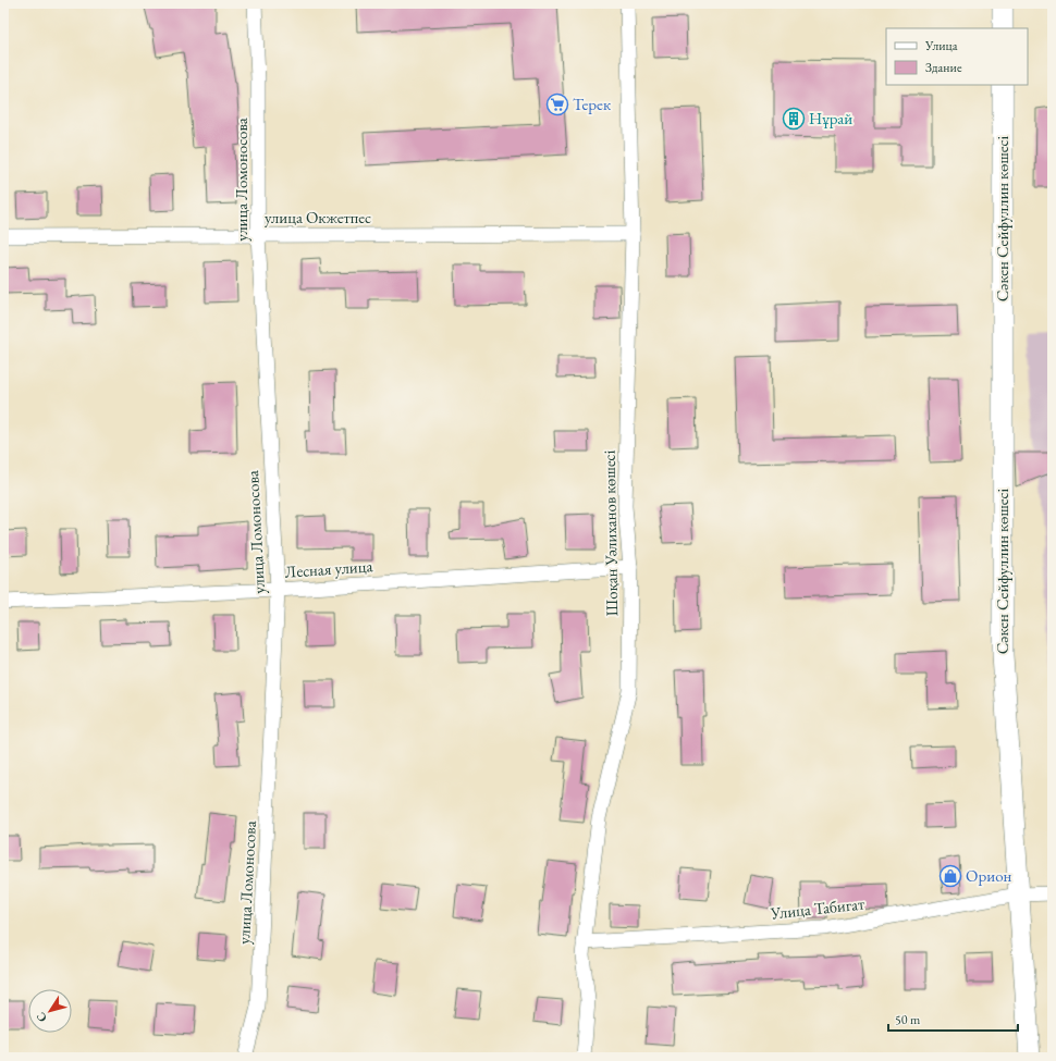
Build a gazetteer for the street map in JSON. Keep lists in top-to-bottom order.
{
  "streets": {
    "street": [
      "улица Ломоносова",
      "улица Окжетпес",
      "Сәкен Сейфуллин көшесі",
      "Шоқан Уәлиханов көшесі",
      "Лесная улица",
      "Улица Табигат"
    ]
  },
  "crossings": [
    ["улица Ломоносова", "улица Окжетпес"],
    ["улица Ломоносова", "Лесная улица"],
    ["улица Окжетпес", "Шоқан Уәлиханов көшесі"],
    ["Сәкен Сейфуллин көшесі", "Улица Табигат"],
    ["Шоқан Уәлиханов көшесі", "Лесная улица"],
    ["Шоқан Уәлиханов көшесі", "Улица Табигат"]
  ],
  "places": {
    "supermarket": ["Терек"],
    "building": ["Нұрай"],
    "shop": ["Орион"]
  },
  "legend": ["Улица", "Здание"],
  "scale_bar": "50 m",
  "north": "bottom left"
}
